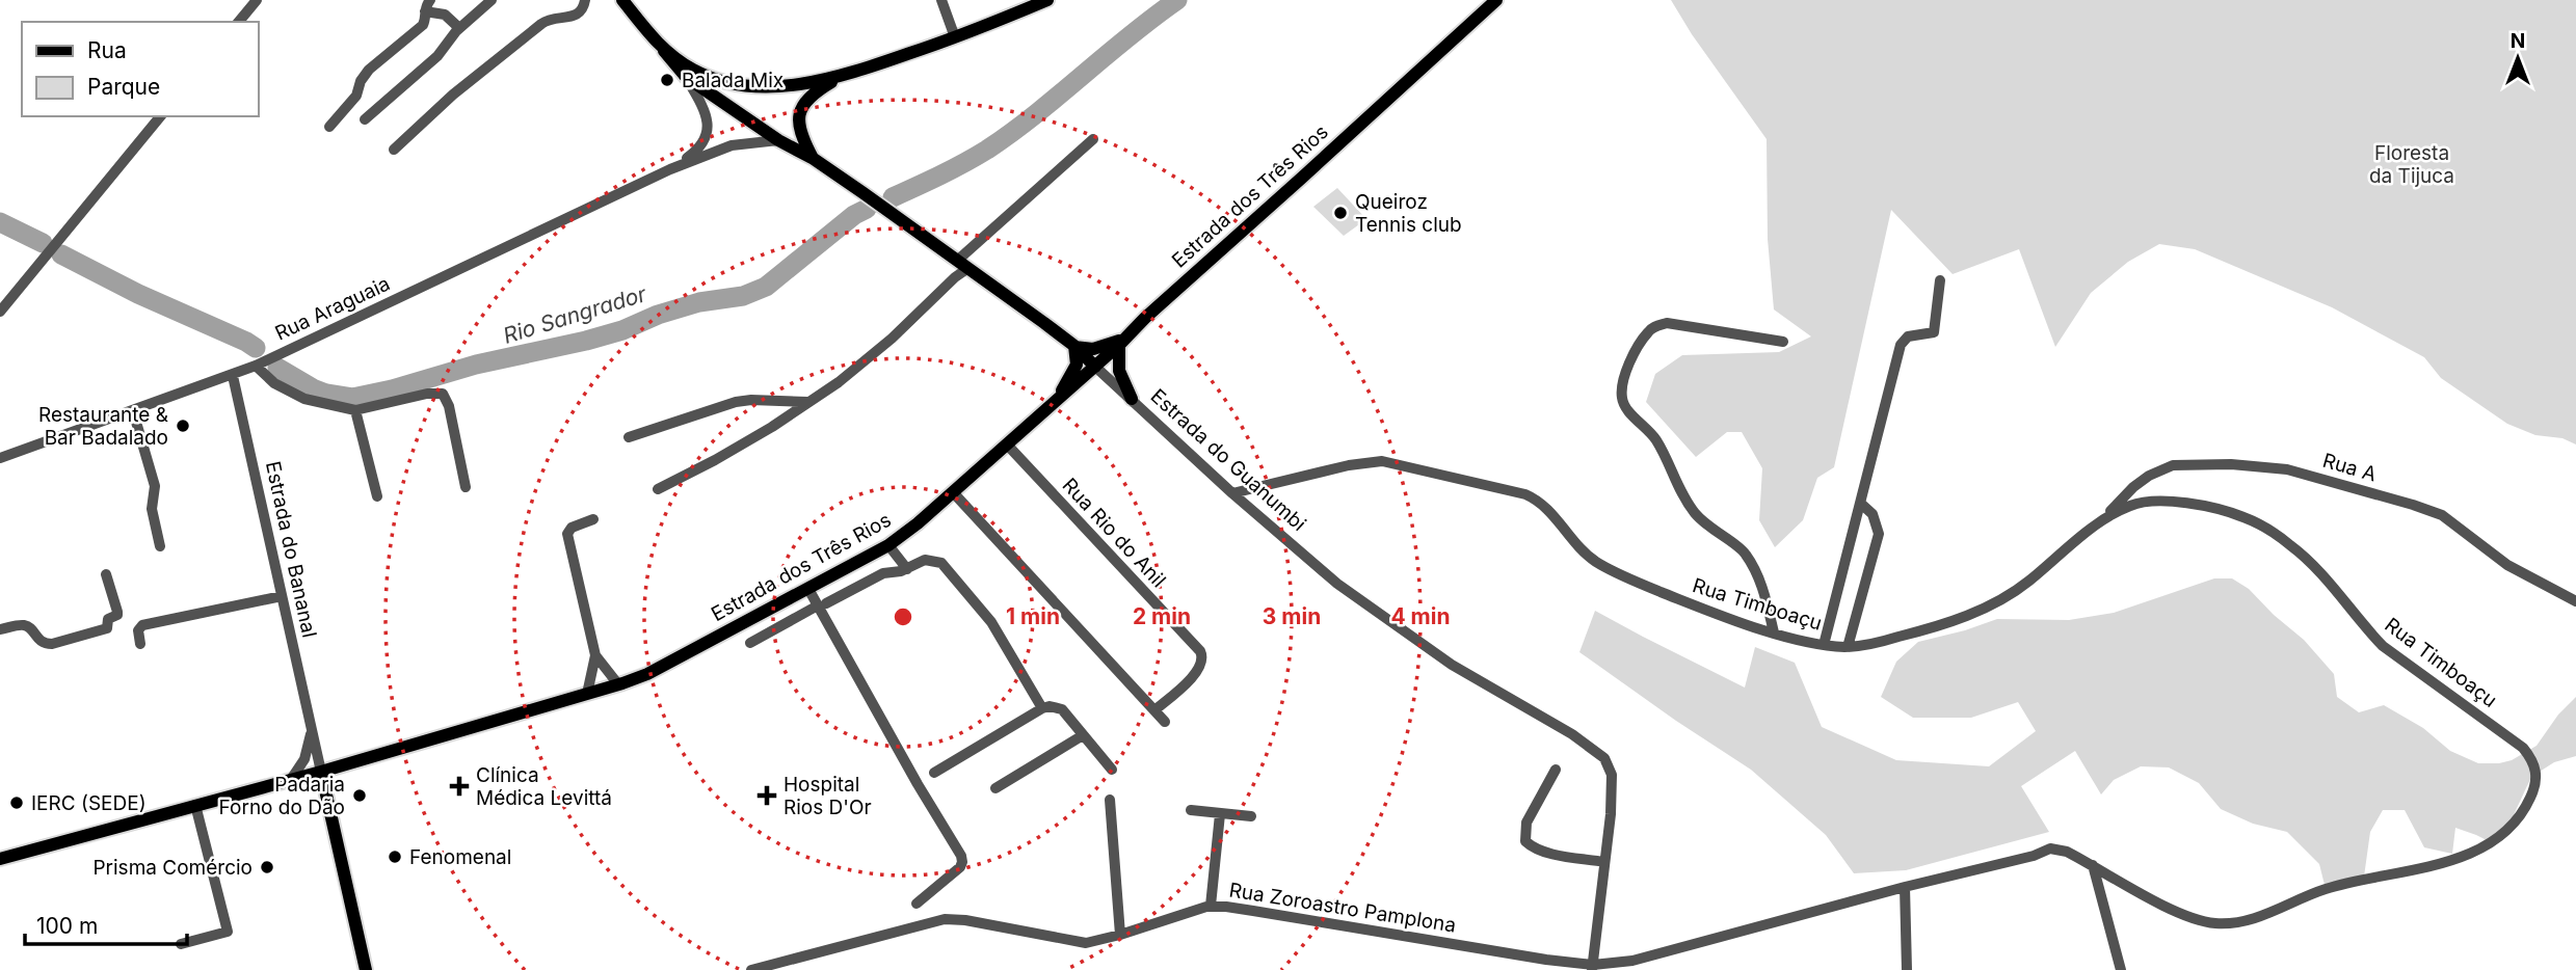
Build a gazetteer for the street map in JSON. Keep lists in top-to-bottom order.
{
  "streets": {
    "main road": ["Estrada dos Três Rios", "Estrada do Guanumbi", "Estrada do Bananal"],
    "street": [
      "Rua Araguaia",
      "Rua A",
      "Rua Rio do Anil",
      "Rua Timboaçu",
      "Rua Zoroastro Pamplona"
    ]
  },
  "crossings": [
    ["Estrada dos Três Rios", "Estrada do Guanumbi"],
    ["Estrada dos Três Rios", "Rua Rio do Anil"],
    ["Estrada dos Três Rios", "Estrada do Bananal"],
    ["Rua Araguaia", "Estrada do Guanumbi"],
    ["Rua Araguaia", "Estrada do Bananal"],
    ["Estrada do Guanumbi", "Rua Timboaçu"],
    ["Estrada do Guanumbi", "Rua Zoroastro Pamplona"],
    ["Rua A", "Rua Timboaçu"],
    ["Rua Timboaçu", "Rua Zoroastro Pamplona"]
  ],
  "water": ["Rio Sangrador"],
  "parks": ["Floresta da Tijuca"],
  "places": {
    "other": [
      "Balada Mix",
      "Queiroz Tennis club",
      "Restaurante & Bar Badalado",
      "Padaria Forno do Dão",
      "IERC (SEDE)",
      "Fenomenal",
      "Prisma Comércio"
    ],
    "health": ["Clínica Médica Levittá", "Hospital Rios D'Or"]
  },
  "legend": ["Rua", "Parque"],
  "scale_bar": "100 m",
  "north": "top",
  "rings": [
    "1 min",
    "2 min",
    "3 min",
    "4 min"
  ]
}
